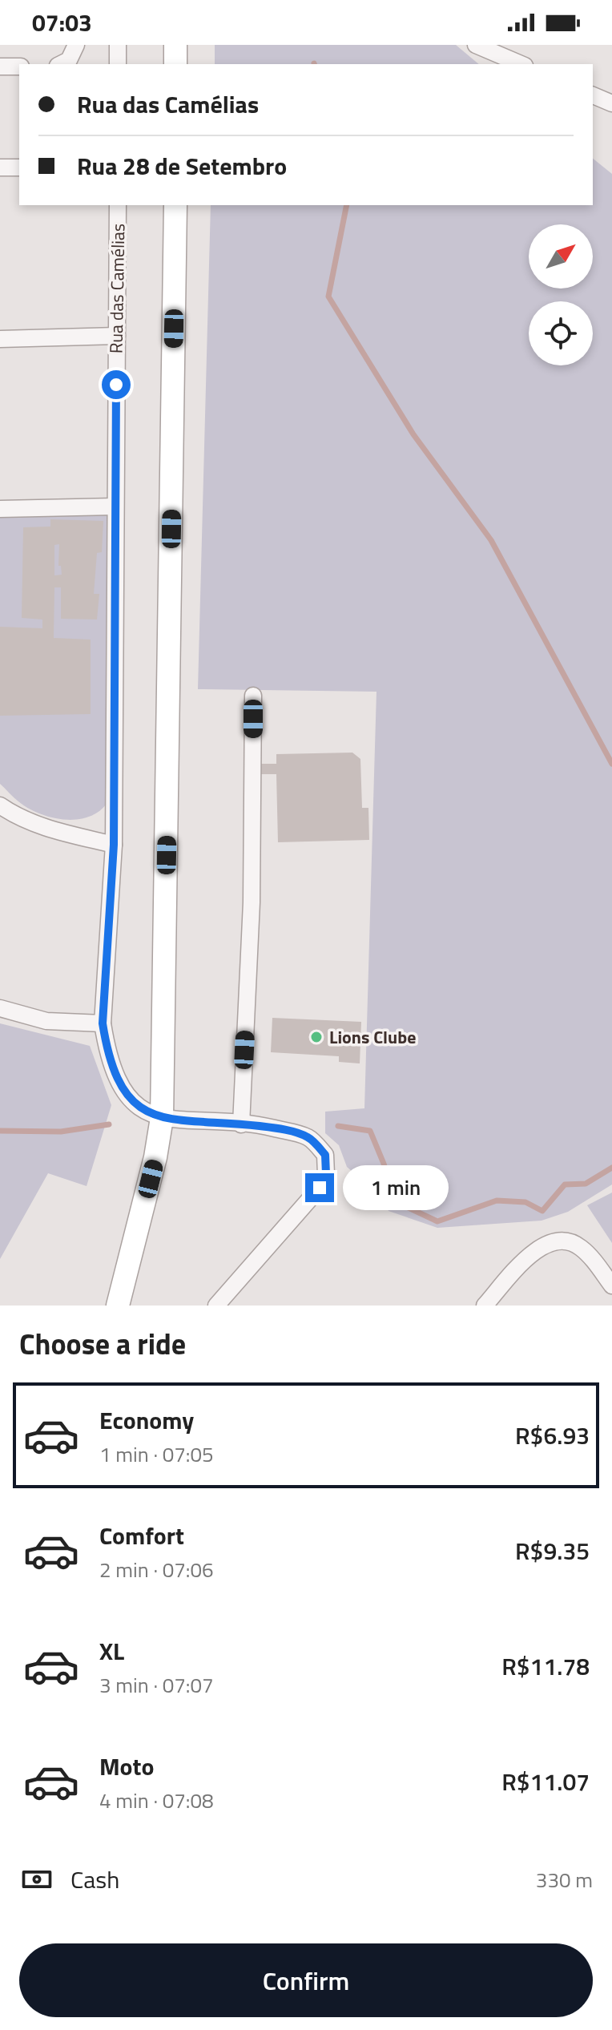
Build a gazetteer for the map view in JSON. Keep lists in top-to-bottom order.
{
  "streets": {
    "street": ["Rua das Camélias"]
  },
  "places": ["Lions Clube"],
  "north": "top right",
  "page": {
    "status": "07:03",
    "banner": ["Rua das Camélias", "Rua 28 de Setembro"],
    "bubble": "1 min",
    "heading": "Choose a ride",
    "list": [
      {
        "name": "Economy",
        "note": "1 min · 07:05",
        "value": "R$6.93"
      },
      {
        "name": "Comfort",
        "note": "2 min · 07:06",
        "value": "R$9.35"
      },
      {
        "name": "XL",
        "note": "3 min · 07:07",
        "value": "R$11.78"
      },
      {
        "name": "Moto",
        "note": "4 min · 07:08",
        "value": "R$11.07"
      }
    ],
    "pay": ["Cash", "330 m"],
    "buttons": "Confirm"
  }
}
